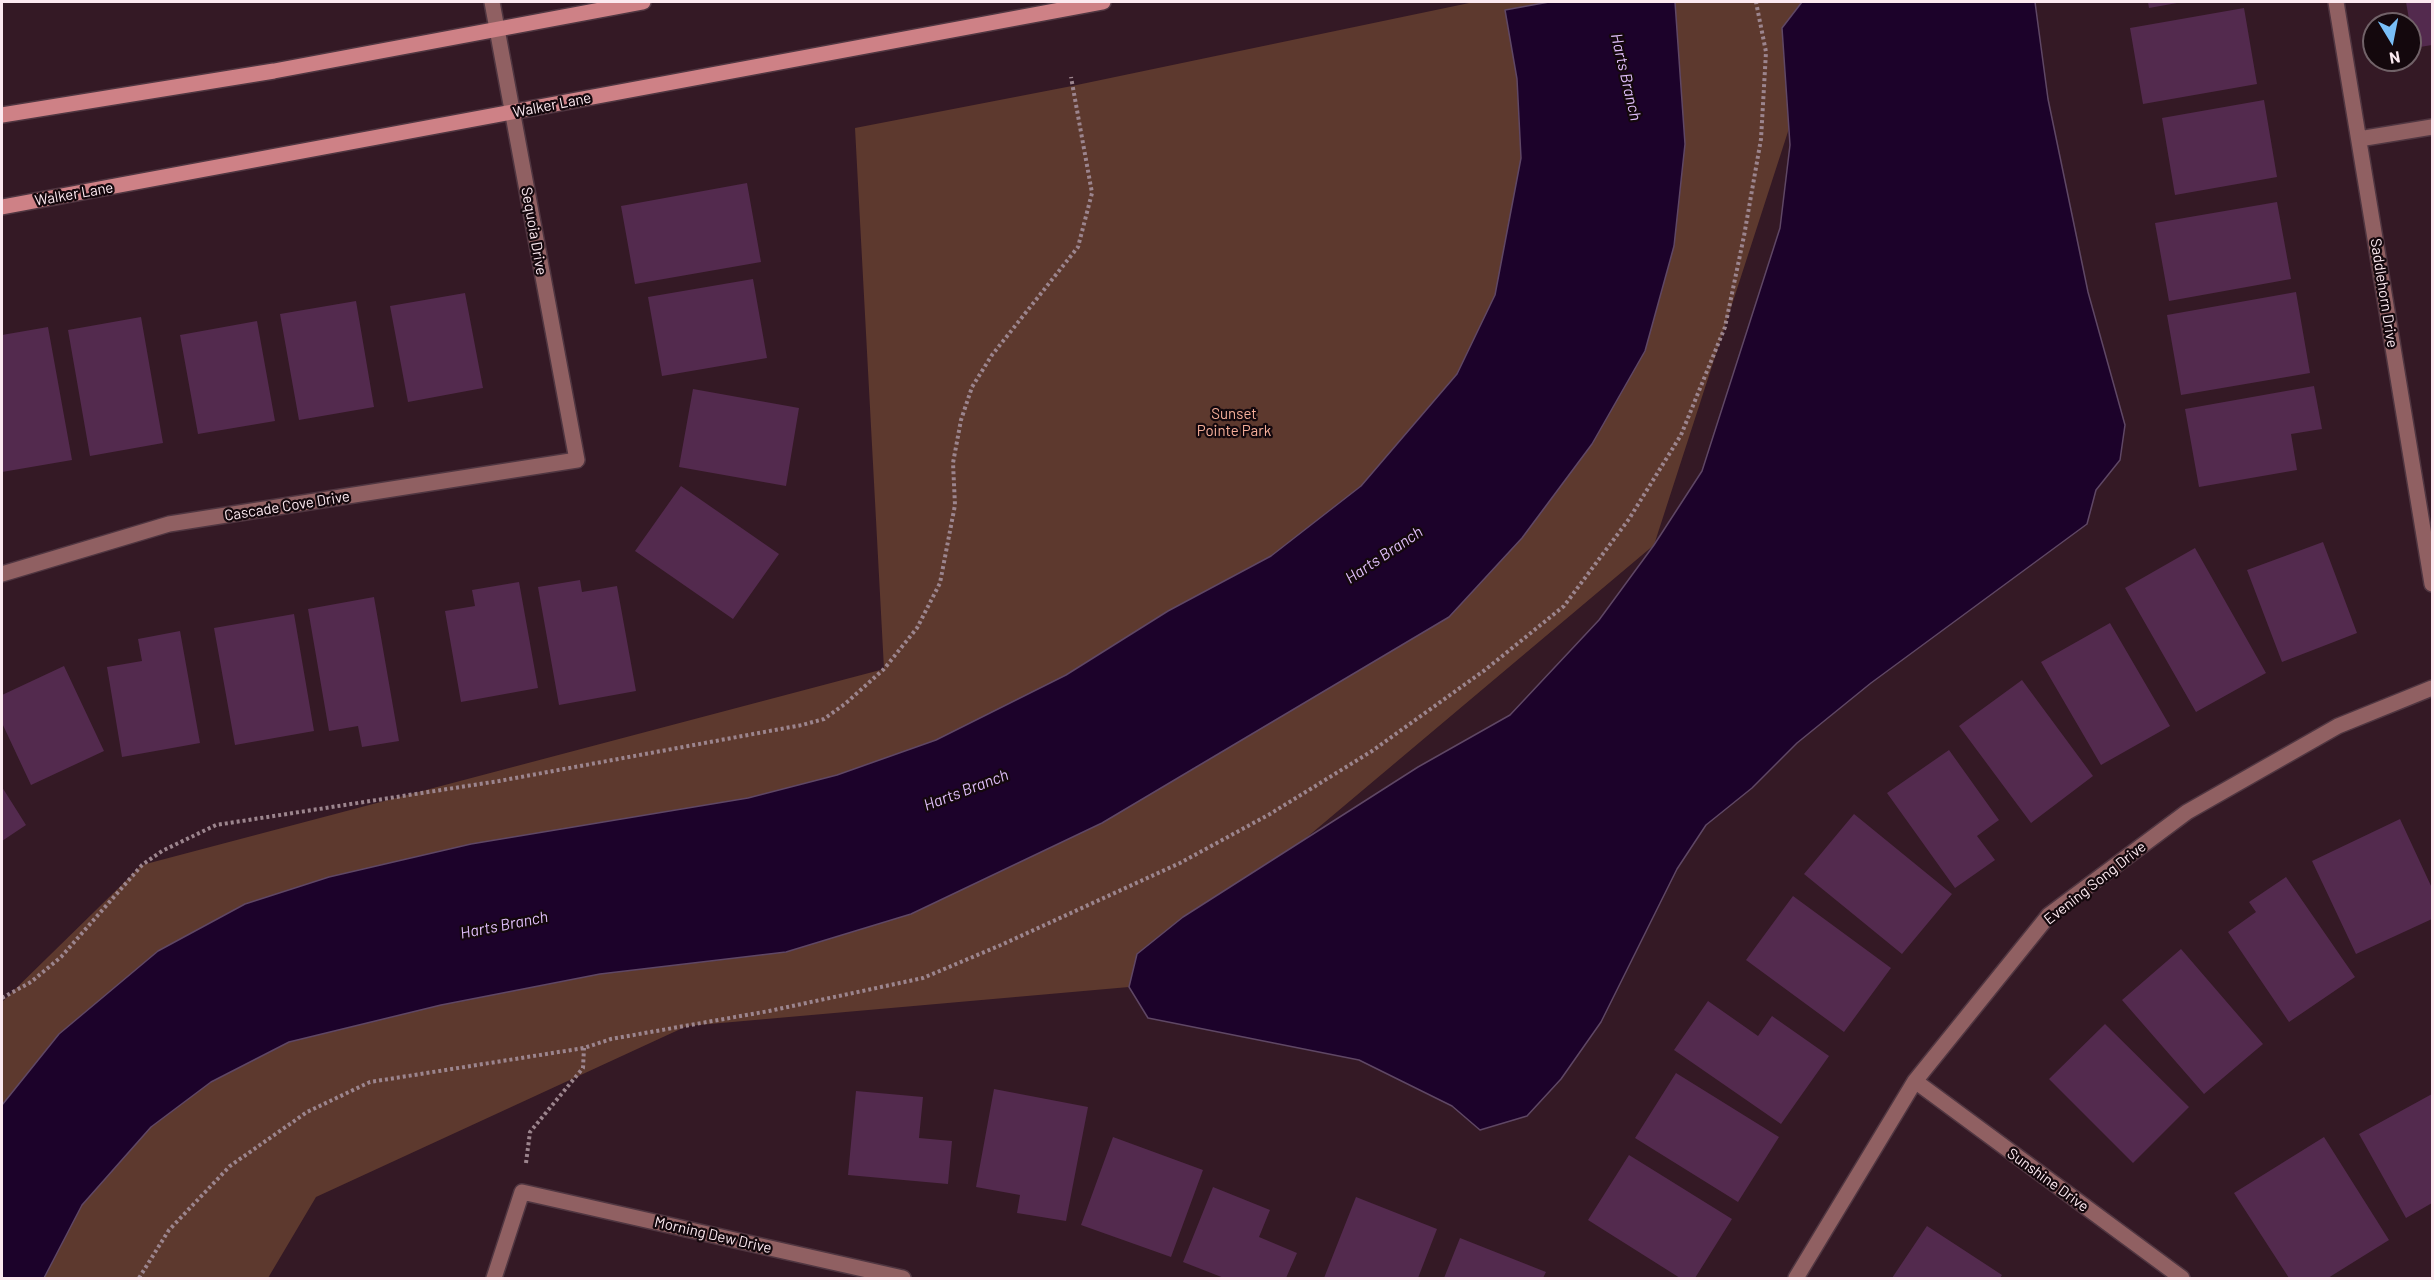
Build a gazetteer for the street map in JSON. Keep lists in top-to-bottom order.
{
  "streets": {
    "street": [
      "Walker Lane",
      "Sequoia Drive",
      "Saddlehorn Drive",
      "Cascade Cove Drive",
      "Evening Song Drive",
      "Sunshine Drive",
      "Morning Dew Drive"
    ]
  },
  "crossings": [
    ["Walker Lane", "Sequoia Drive"],
    ["Sequoia Drive", "Cascade Cove Drive"],
    ["Evening Song Drive", "Sunshine Drive"]
  ],
  "water": ["Harts Branch"],
  "parks": ["Sunset Pointe Park"],
  "north": "bottom"
}
